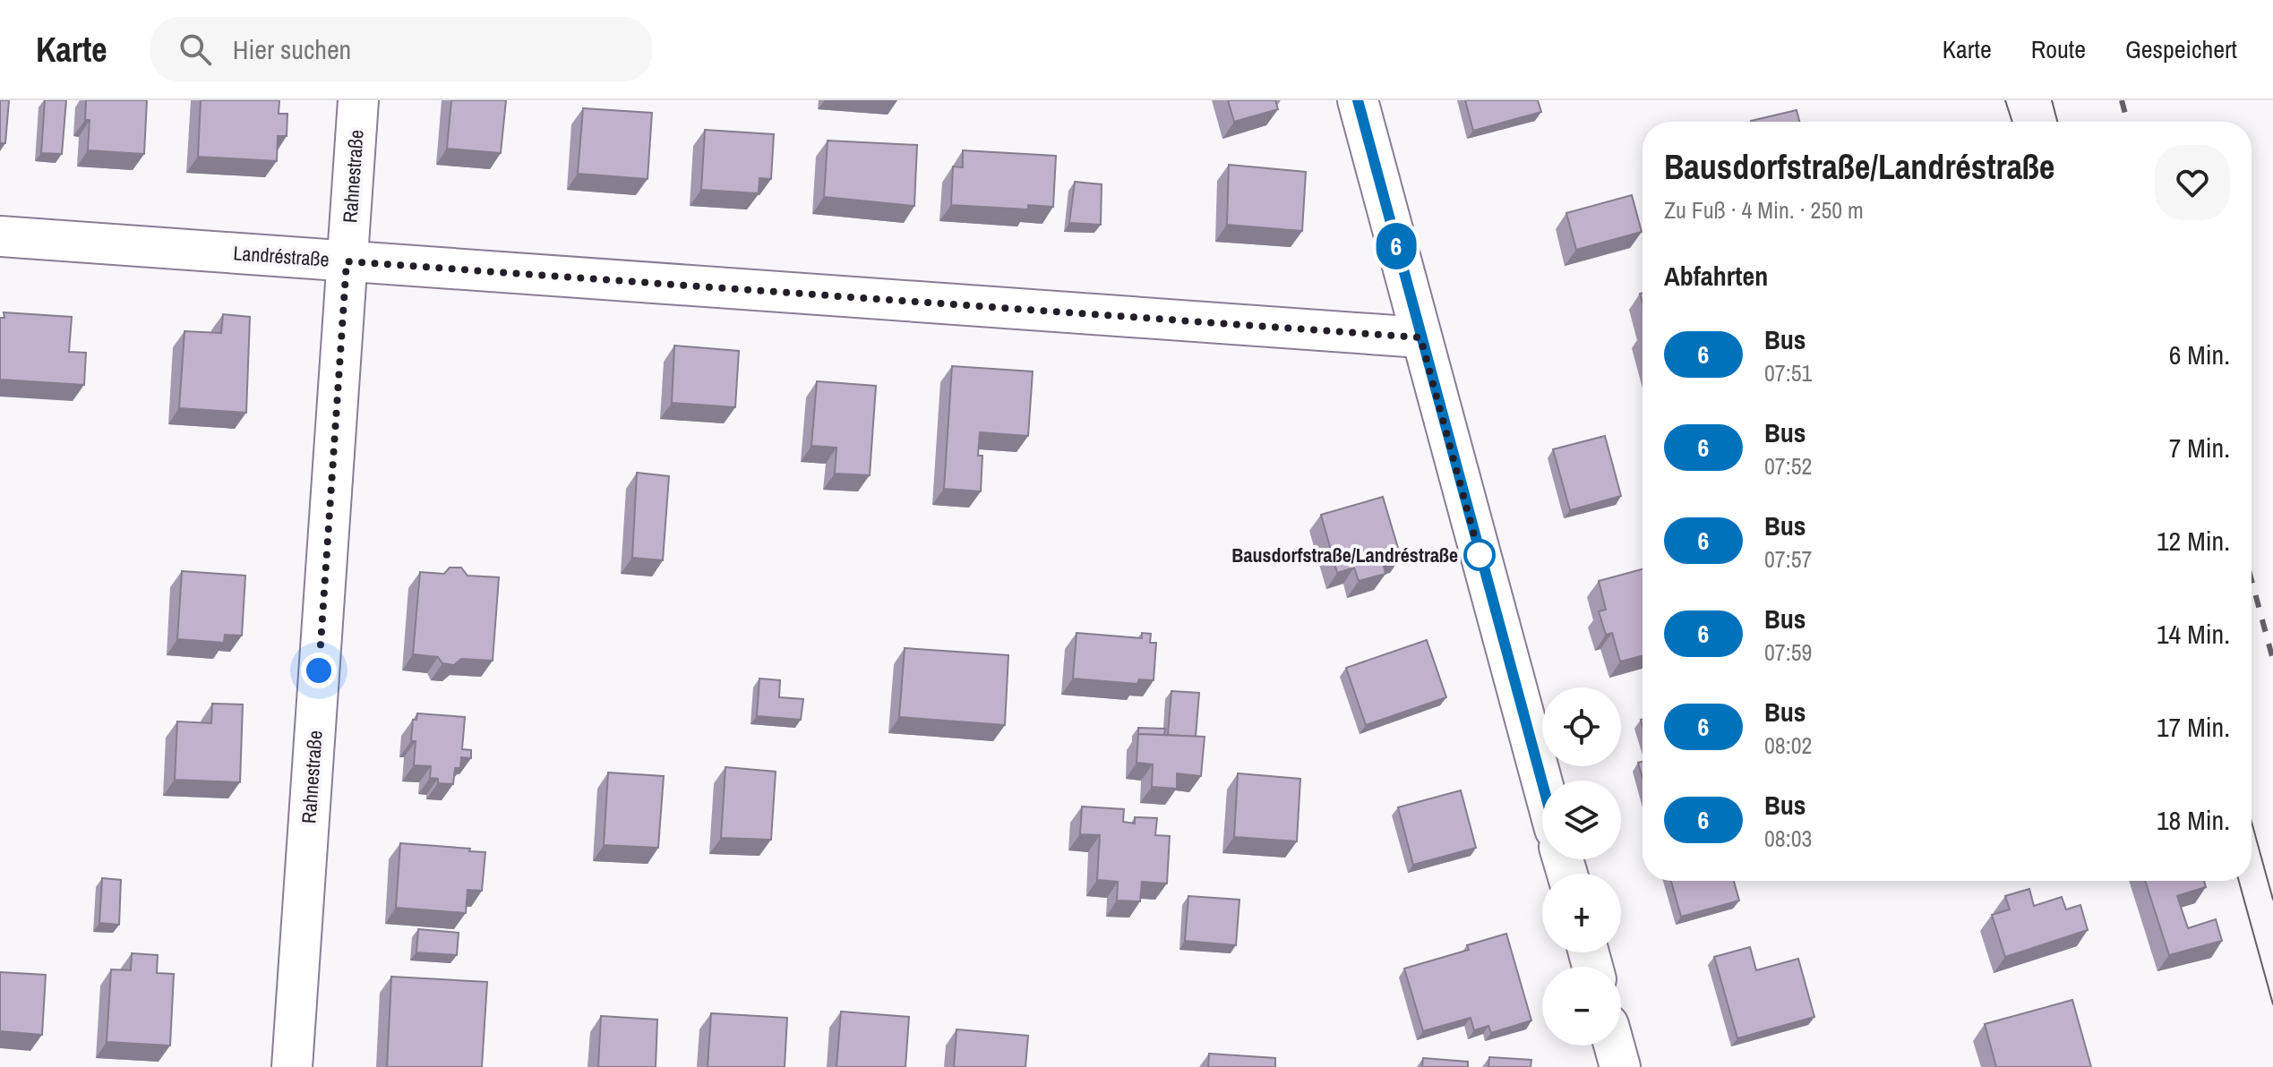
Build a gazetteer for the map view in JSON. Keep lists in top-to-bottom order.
{
  "streets": {
    "street": ["Rahnestraße", "Landréstraße"]
  },
  "crossings": [
    ["Rahnestraße", "Landréstraße"]
  ],
  "places": ["Bausdorfstraße/Landréstraße"],
  "lines": ["bus line 6"],
  "page": {
    "header": "Karte",
    "search": "Hier suchen",
    "nav": ["Karte", "Route", "Gespeichert"],
    "on_map": "6",
    "heading": [
      ["Bausdorfstraße/Landréstraße", "Zu Fuß · 4 Min. · 250 m"],
      "Abfahrten"
    ],
    "list": [
      {
        "mark": "6",
        "name": "Bus",
        "note": "07:51",
        "value": "6 Min."
      },
      {
        "mark": "6",
        "name": "Bus",
        "note": "07:52",
        "value": "7 Min."
      },
      {
        "mark": "6",
        "name": "Bus",
        "note": "07:57",
        "value": "12 Min."
      },
      {
        "mark": "6",
        "name": "Bus",
        "note": "07:59",
        "value": "14 Min."
      },
      {
        "mark": "6",
        "name": "Bus",
        "note": "08:02",
        "value": "17 Min."
      },
      {
        "mark": "6",
        "name": "Bus",
        "note": "08:03",
        "value": "18 Min."
      }
    ],
    "map_buttons": ["+", "−"]
  }
}
